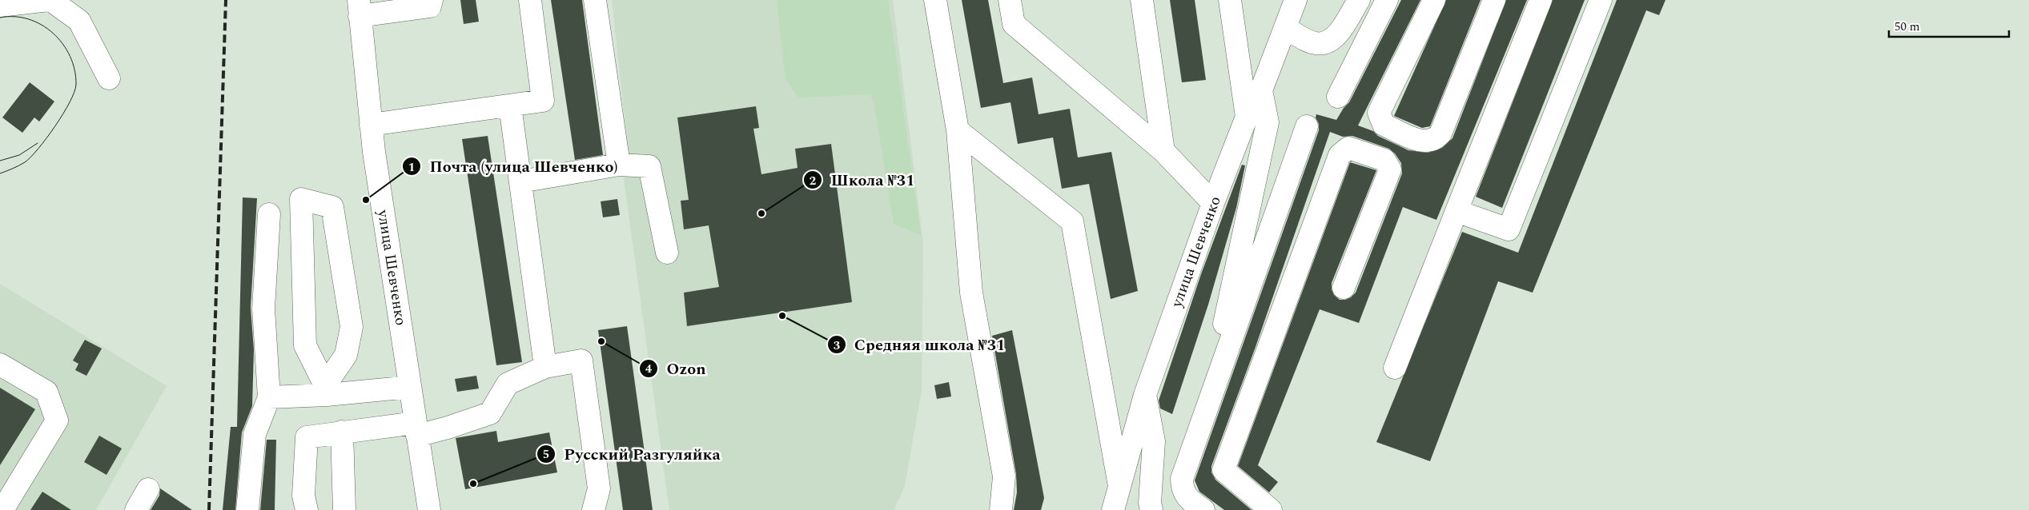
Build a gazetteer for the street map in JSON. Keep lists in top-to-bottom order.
{
  "streets": {
    "street": ["улица Шевченко"]
  },
  "places": [
    "Почта (улица Шевченко)",
    "Школа №31",
    "Средняя школа №31",
    "Ozon",
    "Русский Разгуляйка"
  ],
  "scale_bar": "50 m"
}
